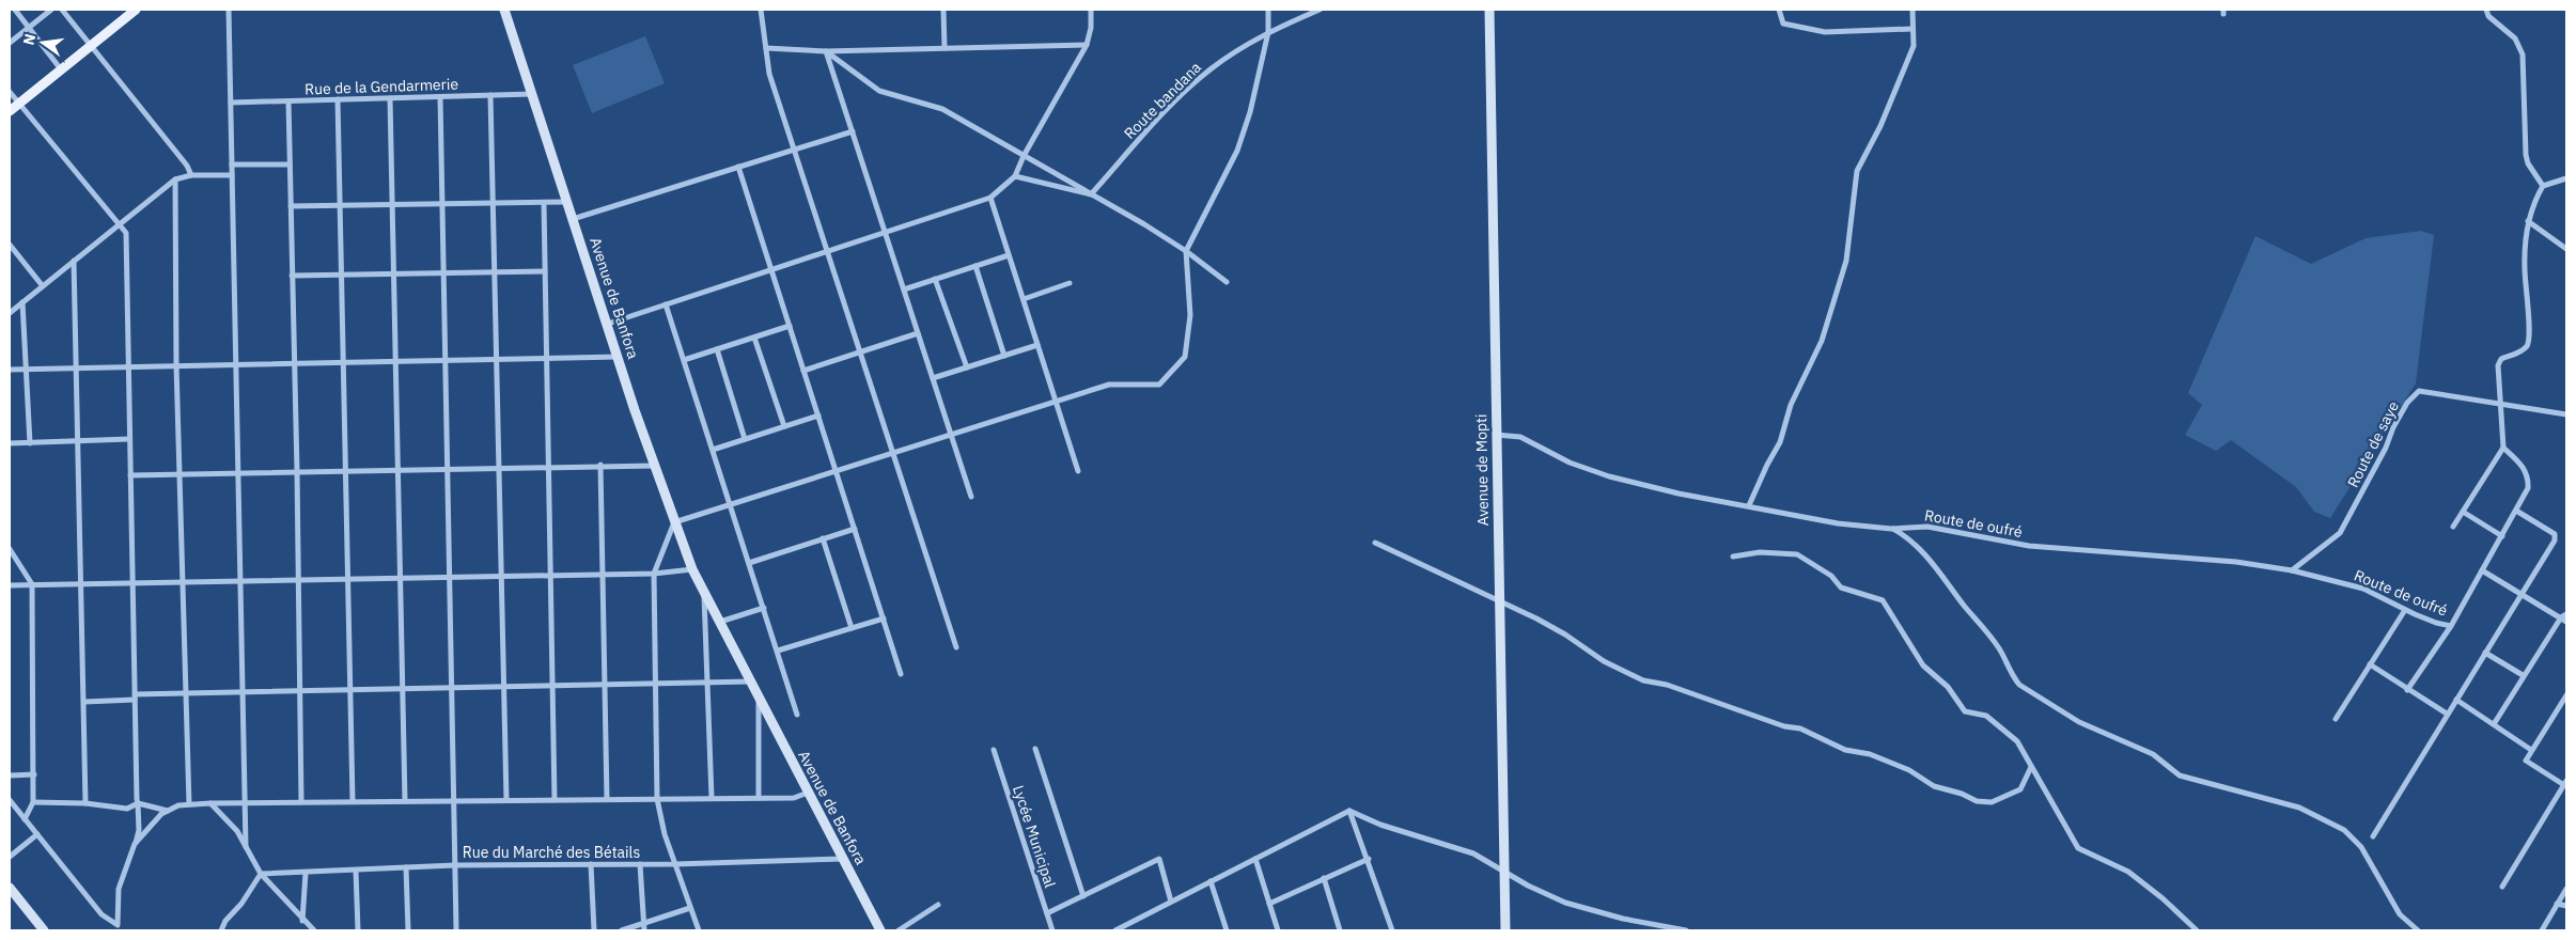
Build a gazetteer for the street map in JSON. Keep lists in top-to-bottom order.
{
  "streets": {
    "main road": ["Avenue de Banfora", "Avenue de Mopti"],
    "street": [
      "Rue de la Gendarmerie",
      "Route bandana",
      "Route de saye",
      "Route de oufré",
      "Lycée Municipal",
      "Rue du Marché des Bétails"
    ]
  },
  "crossings": [
    ["Rue de la Gendarmerie", "Avenue de Banfora"],
    ["Avenue de Banfora", "Rue du Marché des Bétails"],
    ["Route de saye", "Route de oufré"],
    ["Avenue de Mopti", "Route de oufré"]
  ],
  "north": "left"
}
